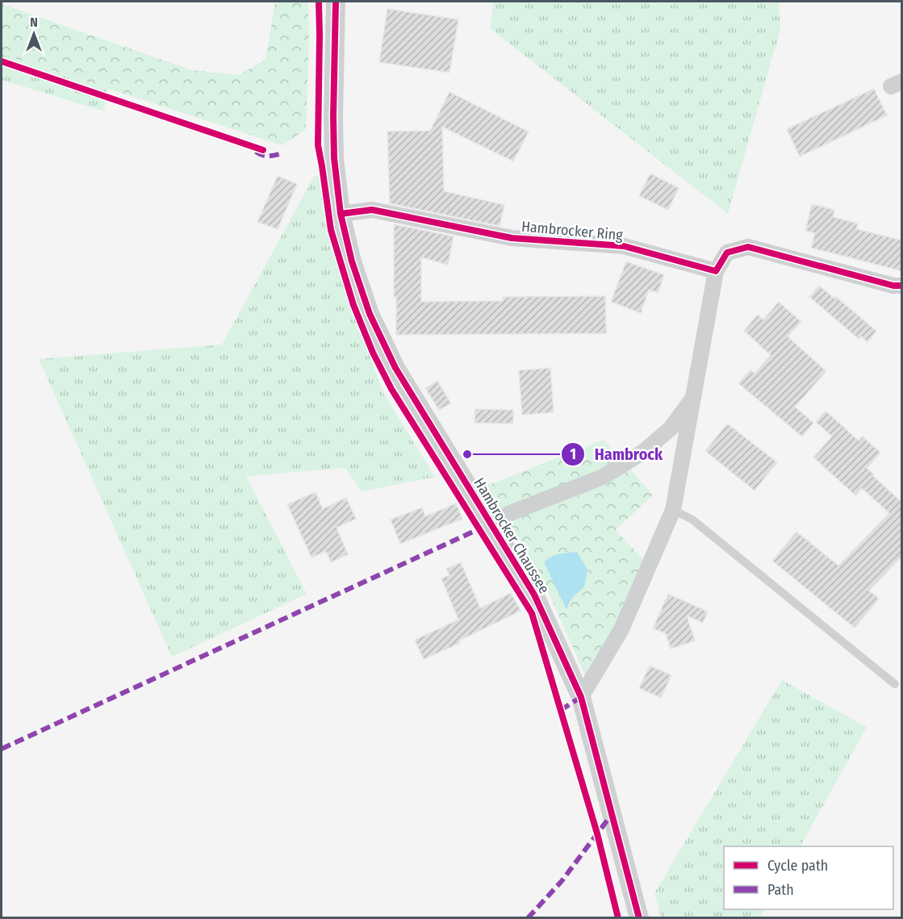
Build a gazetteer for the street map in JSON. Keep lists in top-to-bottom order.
{
  "streets": {
    "street": ["Hambrocker Ring", "Hambrocker Chaussee"]
  },
  "crossings": [
    ["Hambrocker Ring", "Hambrocker Chaussee"]
  ],
  "places": ["Hambrock"],
  "legend": ["Cycle path", "Path"],
  "north": "top"
}
